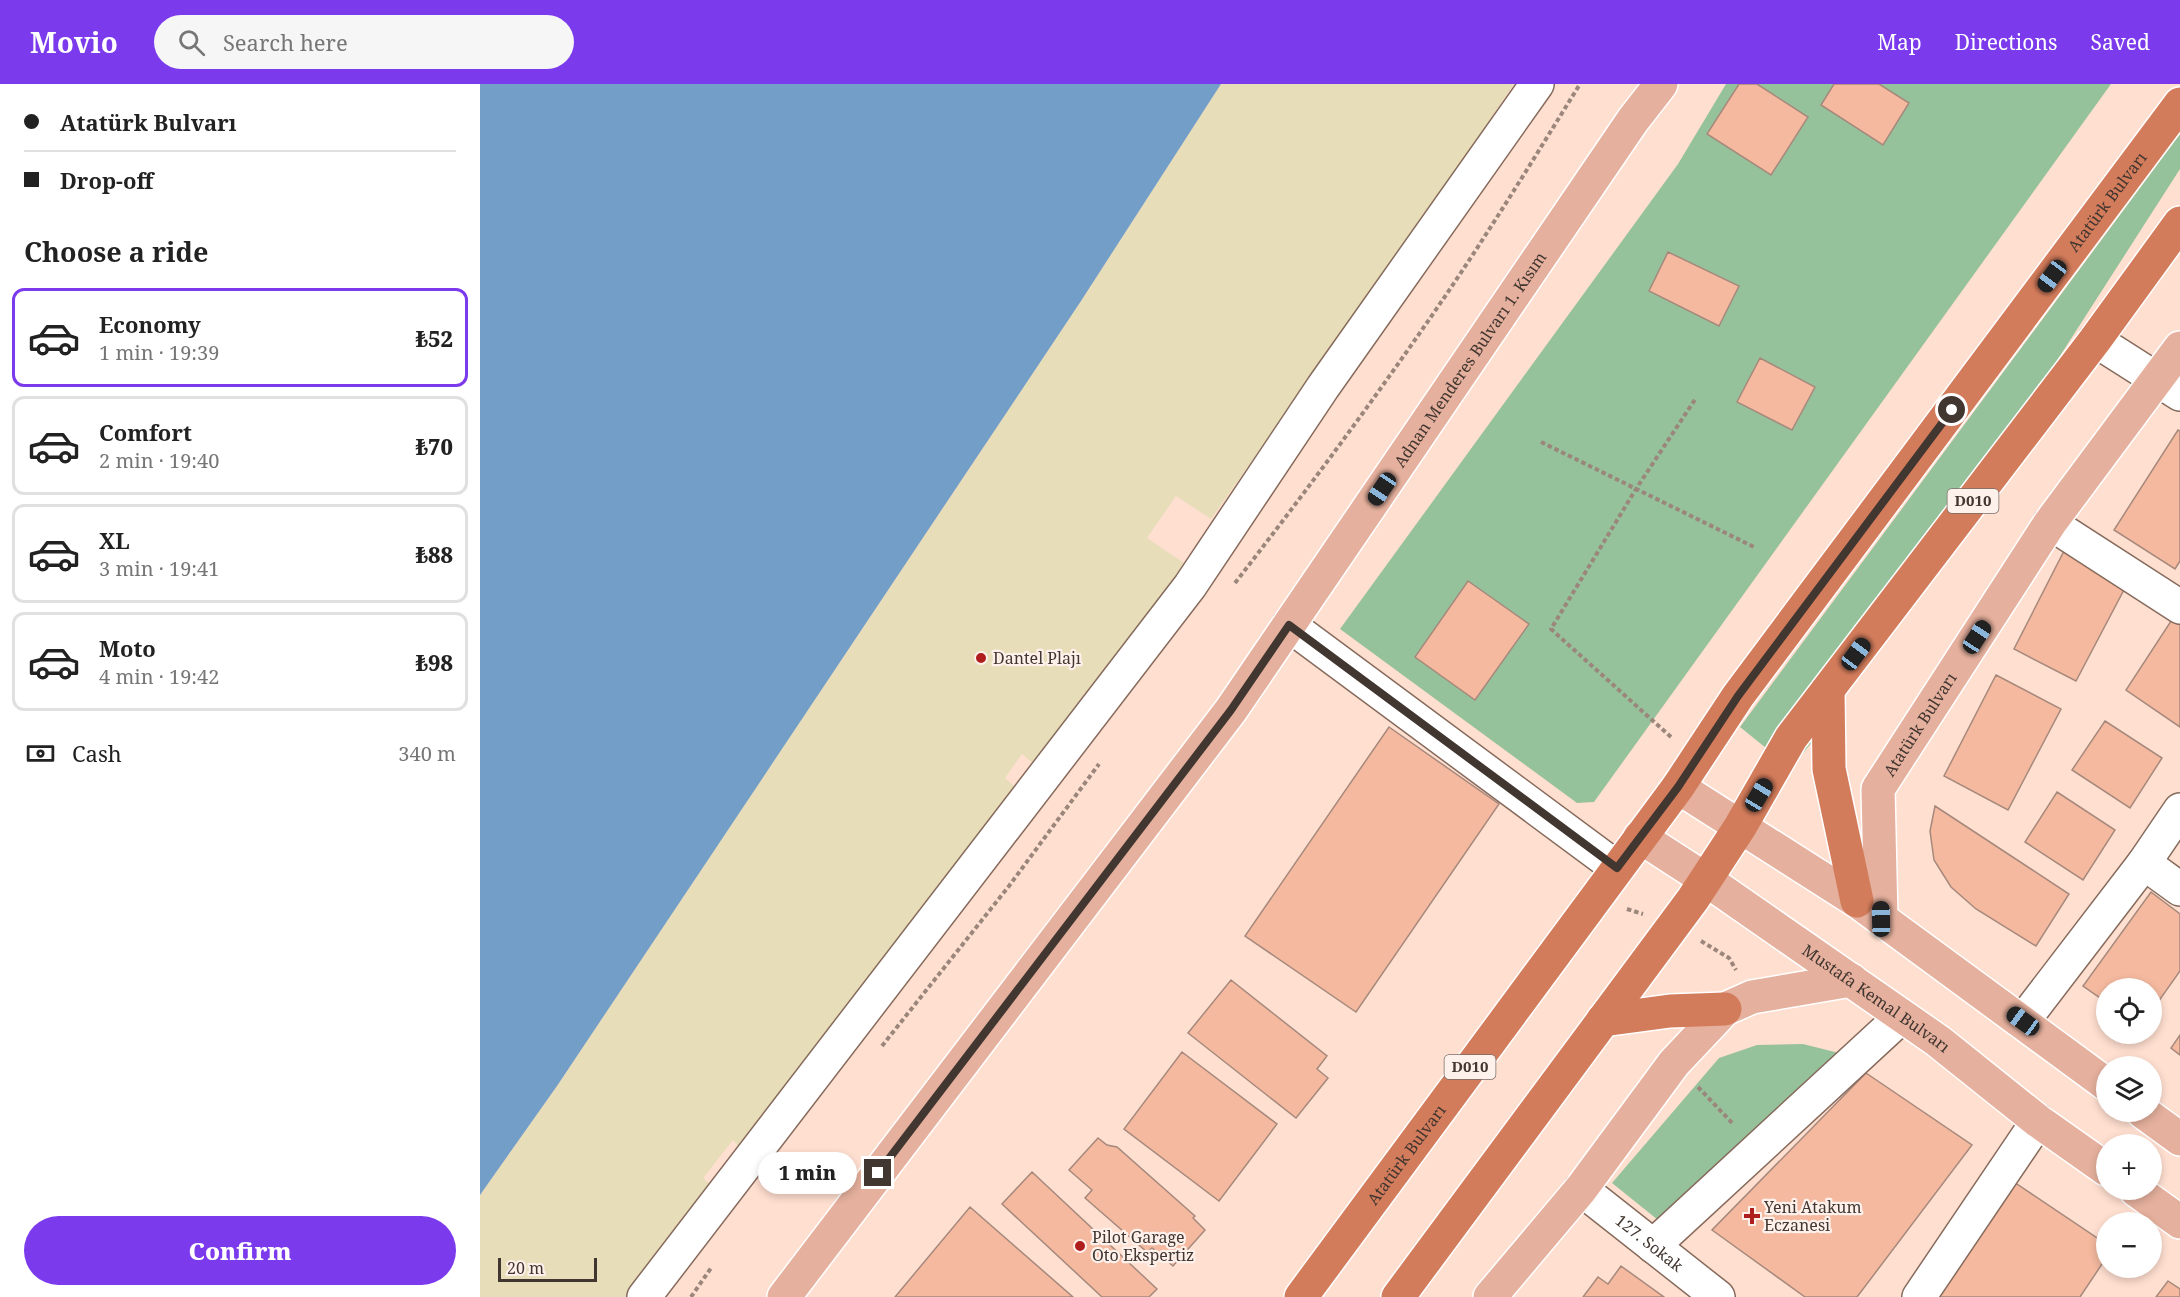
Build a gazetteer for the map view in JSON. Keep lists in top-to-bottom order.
{
  "streets": {
    "highway": ["Atatürk Bulvarı", "D010"],
    "main road": ["Adnan Menderes Bulvarı 1. Kısım", "Mustafa Kemal Bulvarı"],
    "street": ["127. Sokak"]
  },
  "crossings": [
    ["Atatürk Bulvarı", "D010"],
    ["Atatürk Bulvarı", "Mustafa Kemal Bulvarı"],
    ["D010", "Mustafa Kemal Bulvarı"]
  ],
  "places": {
    "other": ["Dantel Plajı", "Pilot Garage Oto Ekspertiz"],
    "health": ["Yeni Atakum Eczanesi"]
  },
  "scale_bar": "20 m",
  "page": {
    "header": "Movio",
    "search": "Search here",
    "nav": ["Map", "Directions", "Saved"],
    "banner": ["Atatürk Bulvarı", "Drop-off"],
    "heading": "Choose a ride",
    "list": [
      {
        "name": "Economy",
        "note": "1 min · 19:39",
        "value": "₺52"
      },
      {
        "name": "Comfort",
        "note": "2 min · 19:40",
        "value": "₺70"
      },
      {
        "name": "XL",
        "note": "3 min · 19:41",
        "value": "₺88"
      },
      {
        "name": "Moto",
        "note": "4 min · 19:42",
        "value": "₺98"
      }
    ],
    "pay": ["Cash", "340 m"],
    "map_buttons": ["+", "−"],
    "bubble": "1 min",
    "buttons": "Confirm",
    "scale": "20 m"
  }
}
